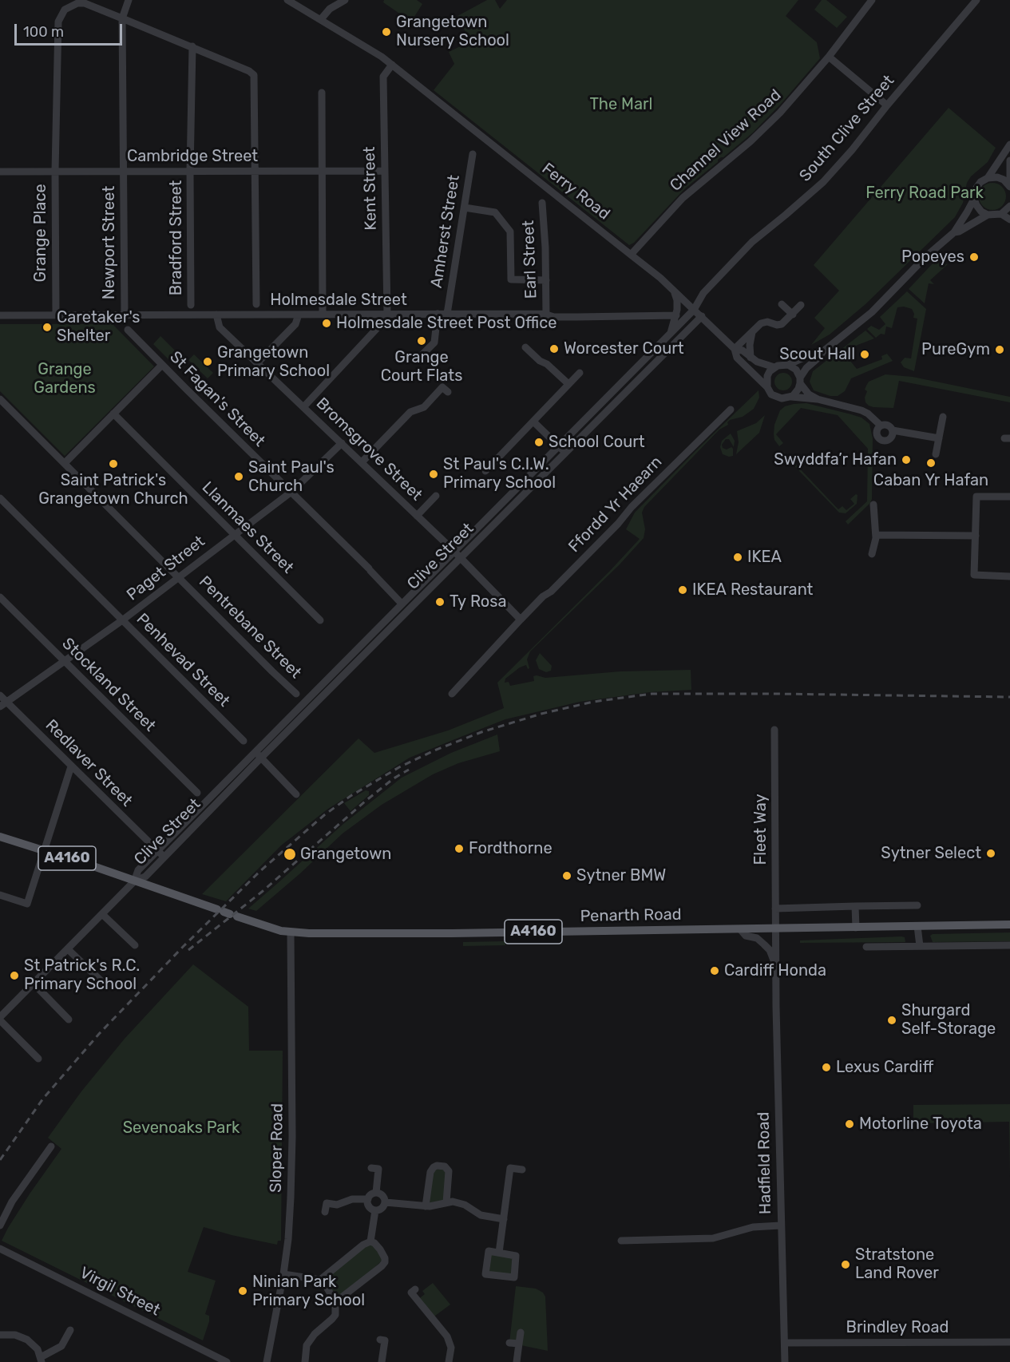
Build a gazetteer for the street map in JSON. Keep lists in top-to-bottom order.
{
  "streets": {
    "main road": ["A4160", "Penarth Road"],
    "street": [
      "South Clive Street",
      "Channel View Road",
      "Cambridge Street",
      "Kent Street",
      "Ferry Road",
      "Amherst Street",
      "Grange Place",
      "Bradford Street",
      "Newport Street",
      "Earl Street",
      "Holmesdale Street",
      "St Fagan's Street",
      "Bromsgrove Street",
      "Ffordd Yr Haearn",
      "Llanmaes Street",
      "Clive Street",
      "Paget Street",
      "Pentrebane Street",
      "Penhevad Street",
      "Stockland Street",
      "Redlaver Street",
      "Fleet Way",
      "Sloper Road",
      "Hadfield Road",
      "Virgil Street",
      "Brindley Road"
    ]
  },
  "crossings": [
    ["South Clive Street", "Ferry Road"],
    ["South Clive Street", "Clive Street"],
    ["Channel View Road", "Ferry Road"],
    ["Cambridge Street", "Kent Street"],
    ["Cambridge Street", "Grange Place"],
    ["Cambridge Street", "Bradford Street"],
    ["Cambridge Street", "Newport Street"],
    ["Kent Street", "Ferry Road"],
    ["Kent Street", "Holmesdale Street"],
    ["Ferry Road", "Clive Street"],
    ["Amherst Street", "Holmesdale Street"],
    ["Grange Place", "Bradford Street"],
    ["Grange Place", "Newport Street"],
    ["Grange Place", "Holmesdale Street"],
    ["Newport Street", "Holmesdale Street"],
    ["Earl Street", "Holmesdale Street"],
    ["Holmesdale Street", "Bromsgrove Street"],
    ["Holmesdale Street", "Clive Street"],
    ["St Fagan's Street", "Clive Street"],
    ["St Fagan's Street", "Paget Street"],
    ["Bromsgrove Street", "Paget Street"],
    ["Llanmaes Street", "Paget Street"],
    ["Clive Street", "Redlaver Street"],
    ["Clive Street", "Penarth Road"],
    ["Paget Street", "Pentrebane Street"],
    ["Paget Street", "Penhevad Street"],
    ["Paget Street", "Stockland Street"],
    ["Paget Street", "Redlaver Street"],
    ["Fleet Way", "Penarth Road"],
    ["Fleet Way", "Hadfield Road"],
    ["Penarth Road", "Sloper Road"],
    ["Penarth Road", "Hadfield Road"],
    ["Hadfield Road", "Brindley Road"]
  ],
  "parks": [
    "The Marl",
    "Ferry Road Park",
    "Grange Gardens",
    "Sevenoaks Park"
  ],
  "places": [
    "Grangetown Nursery School",
    "Popeyes",
    "Holmesdale Street Post Office",
    "Caretaker's Shelter",
    "Grange Court Flats",
    "Worcester Court",
    "PureGym",
    "Scout Hall",
    "Grangetown Primary School",
    "School Court",
    "Swyddfa’r Hafan",
    "Caban Yr Hafan",
    "Saint Patrick's Grangetown Church",
    "St Paul's C.I.W. Primary School",
    "Saint Paul's Church",
    "IKEA",
    "IKEA Restaurant",
    "Ty Rosa",
    "Fordthorne",
    "Sytner Select",
    "Grangetown",
    "Sytner BMW",
    "Cardiff Honda",
    "St Patrick's R.C. Primary School",
    "Shurgard Self-Storage",
    "Lexus Cardiff",
    "Motorline Toyota",
    "Stratstone Land Rover",
    "Ninian Park Primary School"
  ],
  "scale_bar": "100 m"
}
